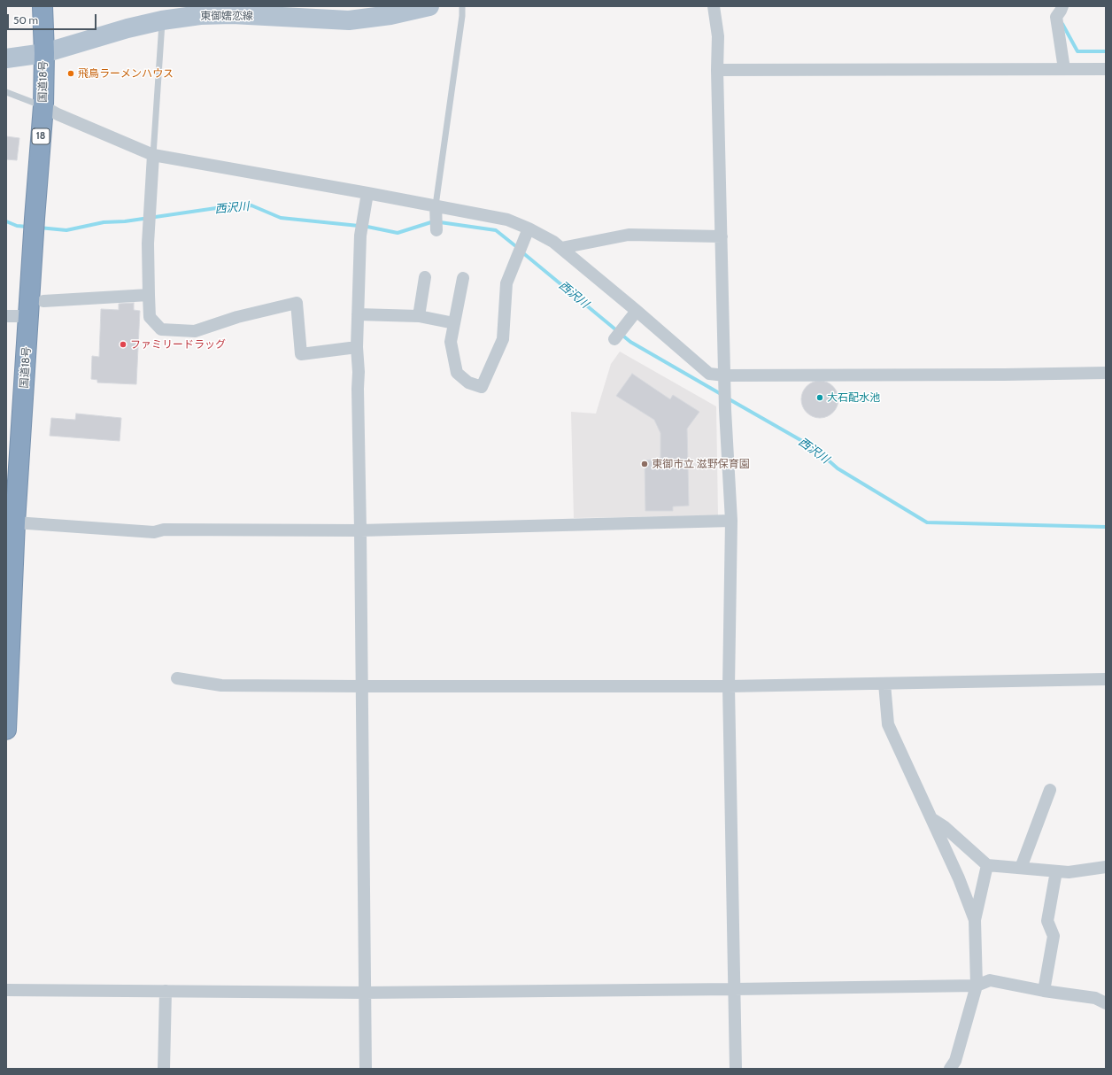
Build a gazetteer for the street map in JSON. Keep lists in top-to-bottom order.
{
  "streets": {
    "highway": ["国道18号", "18"],
    "main road": ["東御嬬恋線"]
  },
  "crossings": [
    ["東御嬬恋線", "国道18号"]
  ],
  "water": ["西沢川"],
  "places": [
    "飛鳥ラーメンハウス",
    "ファミリードラッグ",
    "大石配水池",
    "東御市立 滋野保育園"
  ],
  "scale_bar": "50 m"
}
